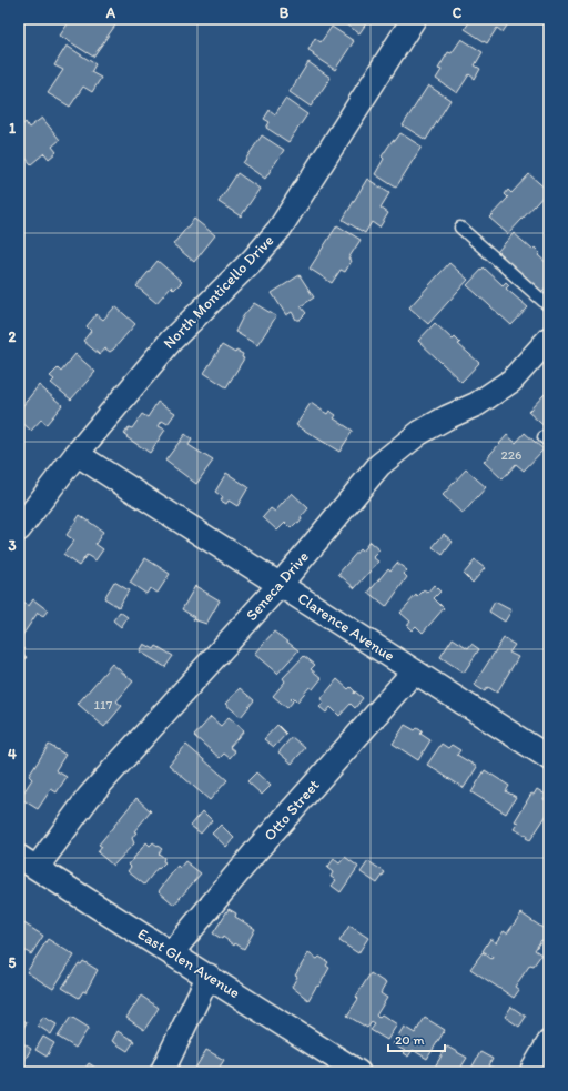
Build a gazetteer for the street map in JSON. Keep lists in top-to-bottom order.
{
  "streets": {
    "street": [
      "North Monticello Drive",
      "Seneca Drive",
      "Clarence Avenue",
      "Otto Street",
      "East Glen Avenue"
    ]
  },
  "crossings": [
    ["North Monticello Drive", "Clarence Avenue"],
    ["Seneca Drive", "Clarence Avenue"],
    ["Seneca Drive", "East Glen Avenue"],
    ["Clarence Avenue", "Otto Street"],
    ["Otto Street", "East Glen Avenue"]
  ],
  "house_numbers": ["226", "117"],
  "scale_bar": "20 m",
  "grid": {
    "columns": ["A", "B", "C"],
    "rows": [
      "1",
      "2",
      "3",
      "4",
      "5"
    ]
  }
}
